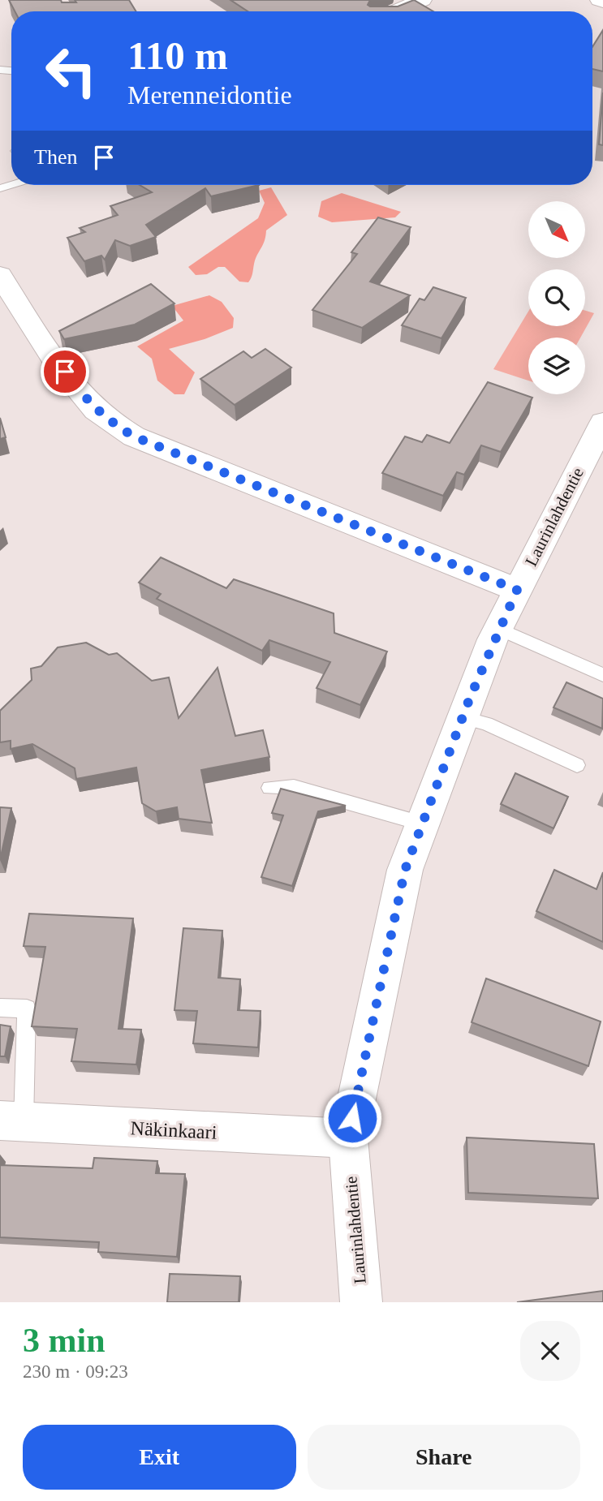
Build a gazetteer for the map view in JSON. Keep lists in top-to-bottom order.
{
  "streets": {
    "street": ["Laurinlahdentie", "Näkinkaari"]
  },
  "crossings": [
    ["Laurinlahdentie", "Näkinkaari"]
  ],
  "north": "bottom right",
  "page": {
    "turn": ["110 m", "Merenneidontie"],
    "then": "Then",
    "heading": ["3 min", "230 m · 09:23"],
    "buttons": ["Exit", "Share"]
  }
}
